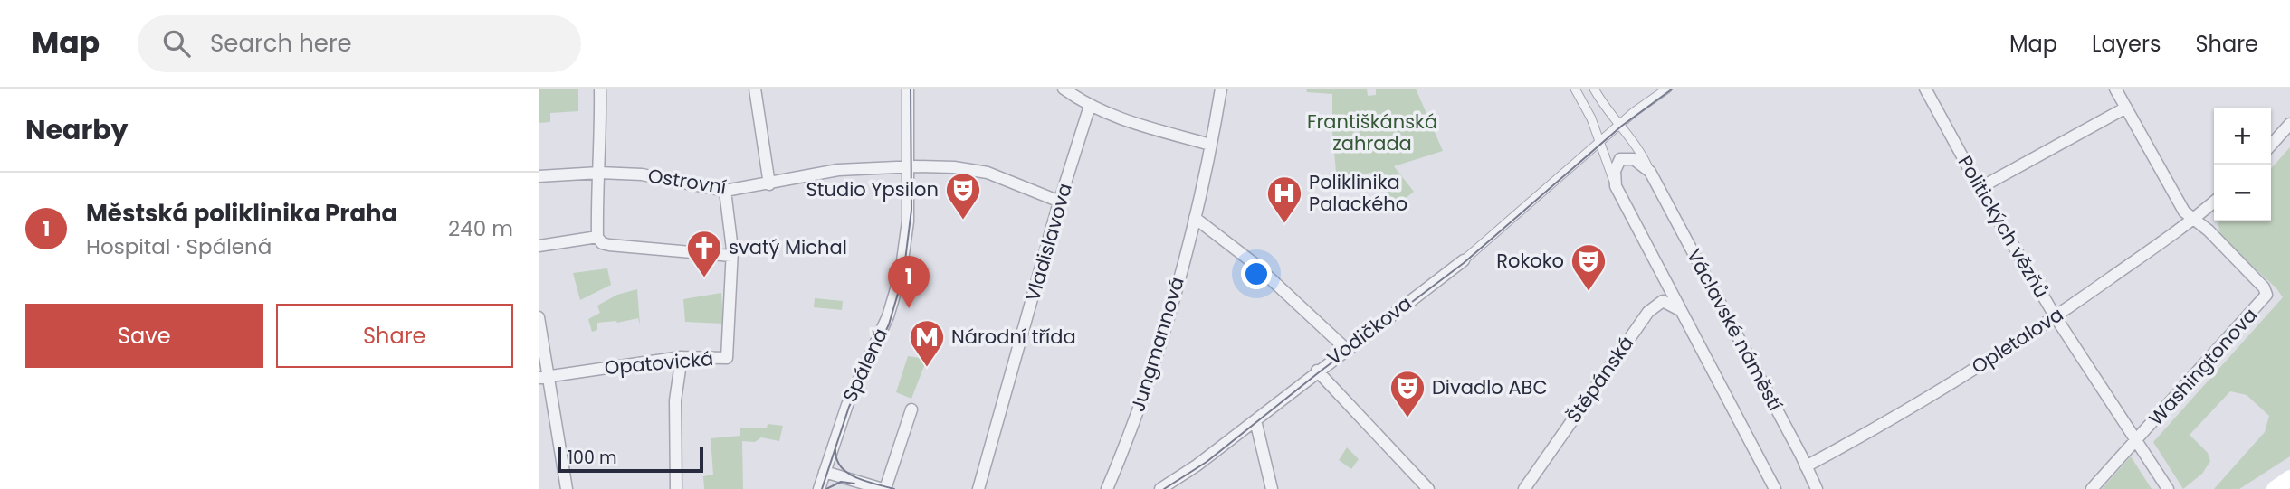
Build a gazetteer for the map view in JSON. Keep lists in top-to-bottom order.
{
  "streets": {
    "street": [
      "Ostrovní",
      "Politických vězňů",
      "Vladislavova",
      "Václavské náměstí",
      "Vodičkova",
      "Opletalova",
      "Jungmannová",
      "Opatovická",
      "Spálená",
      "Washingtonova",
      "Štěpánská"
    ]
  },
  "crossings": [
    ["Ostrovní", "Vladislavova"],
    ["Ostrovní", "Opatovická"],
    ["Ostrovní", "Spálená"],
    ["Politických vězňů", "Opletalova"],
    ["Politických vězňů", "Washingtonova"],
    ["Václavské náměstí", "Vodičkova"],
    ["Václavské náměstí", "Opletalova"],
    ["Václavské náměstí", "Štěpánská"],
    ["Opletalova", "Washingtonova"]
  ],
  "parks": ["Františkánská zahrada"],
  "places": {
    "theatre": ["Studio Ypsilon", "Rokoko", "Divadlo ABC"],
    "hospital": ["Poliklinika Palackého"],
    "church": ["svatý Michal"],
    "metro station": ["Národní třída"]
  },
  "scale_bar": "100 m",
  "page": {
    "header": "Map",
    "search": "Search here",
    "nav": ["Map", "Layers", "Share"],
    "heading": "Nearby",
    "map_buttons": ["+", "−"],
    "list": [
      {
        "mark": "1",
        "name": "Městská poliklinika Praha",
        "note": "Hospital · Spálená",
        "value": "240 m"
      }
    ],
    "pins": "1",
    "buttons": ["Save", "Share"],
    "scale": "100 m"
  }
}
